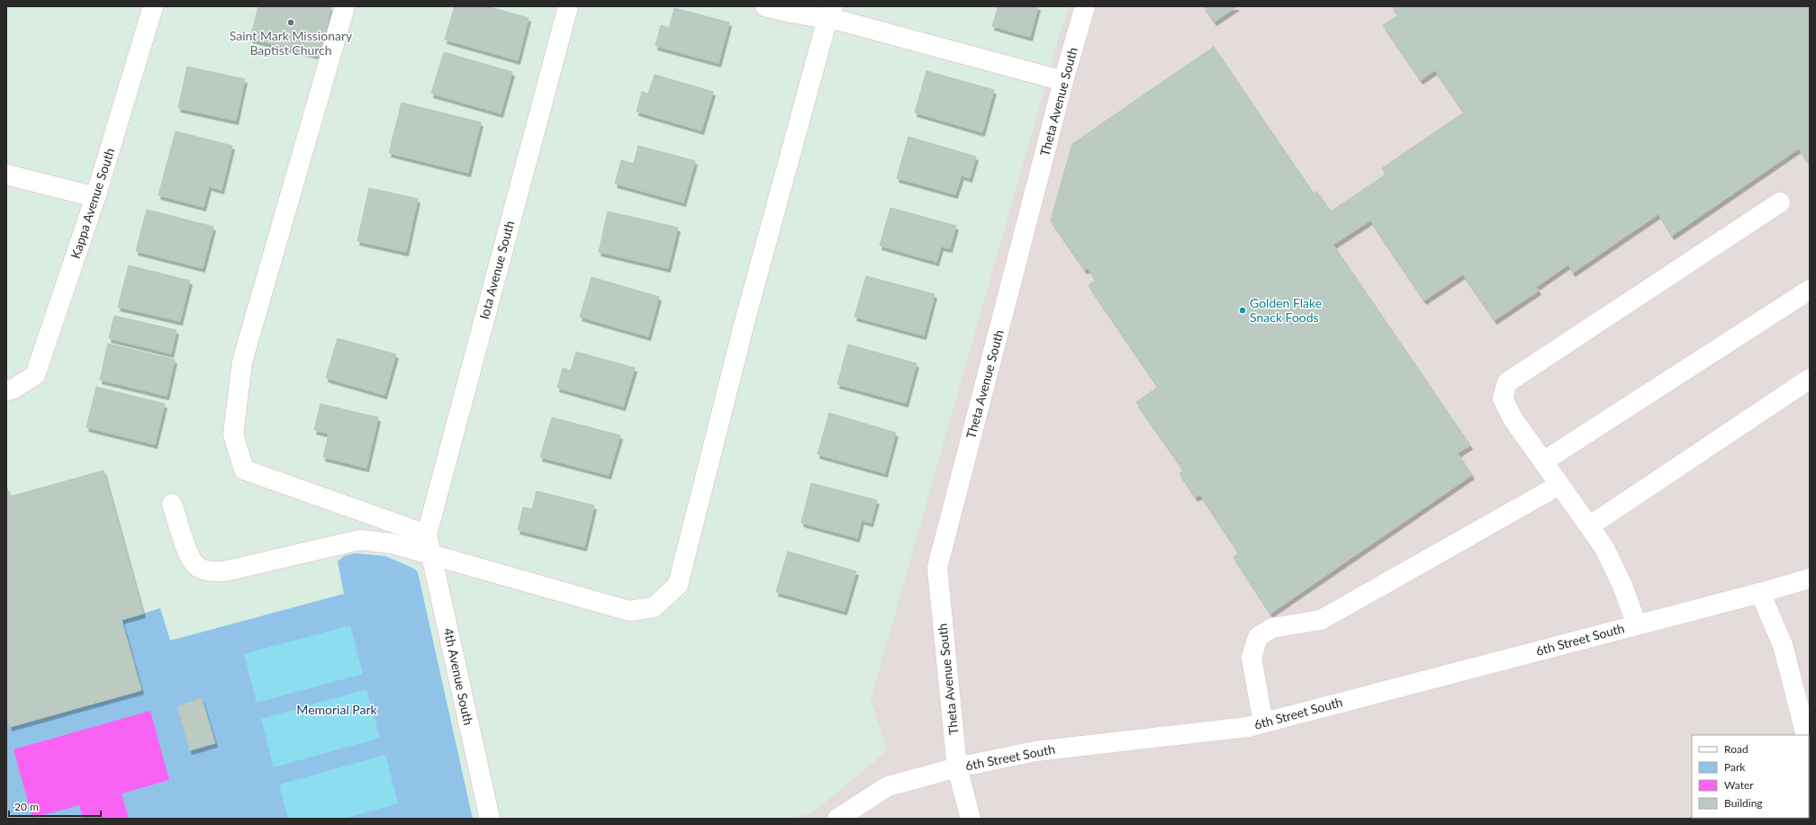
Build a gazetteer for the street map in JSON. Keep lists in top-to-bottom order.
{
  "streets": {
    "street": [
      "Theta Avenue South",
      "Kappa Avenue South",
      "Iota Avenue South",
      "6th Street South",
      "4th Avenue South"
    ]
  },
  "crossings": [
    ["Theta Avenue South", "6th Street South"],
    ["Iota Avenue South", "4th Avenue South"]
  ],
  "parks": ["Memorial Park"],
  "places": ["Saint Mark Missionary Baptist Church", "Golden Flake Snack Foods"],
  "legend": [
    "Road",
    "Park",
    "Water",
    "Building"
  ],
  "scale_bar": "20 m"
}
